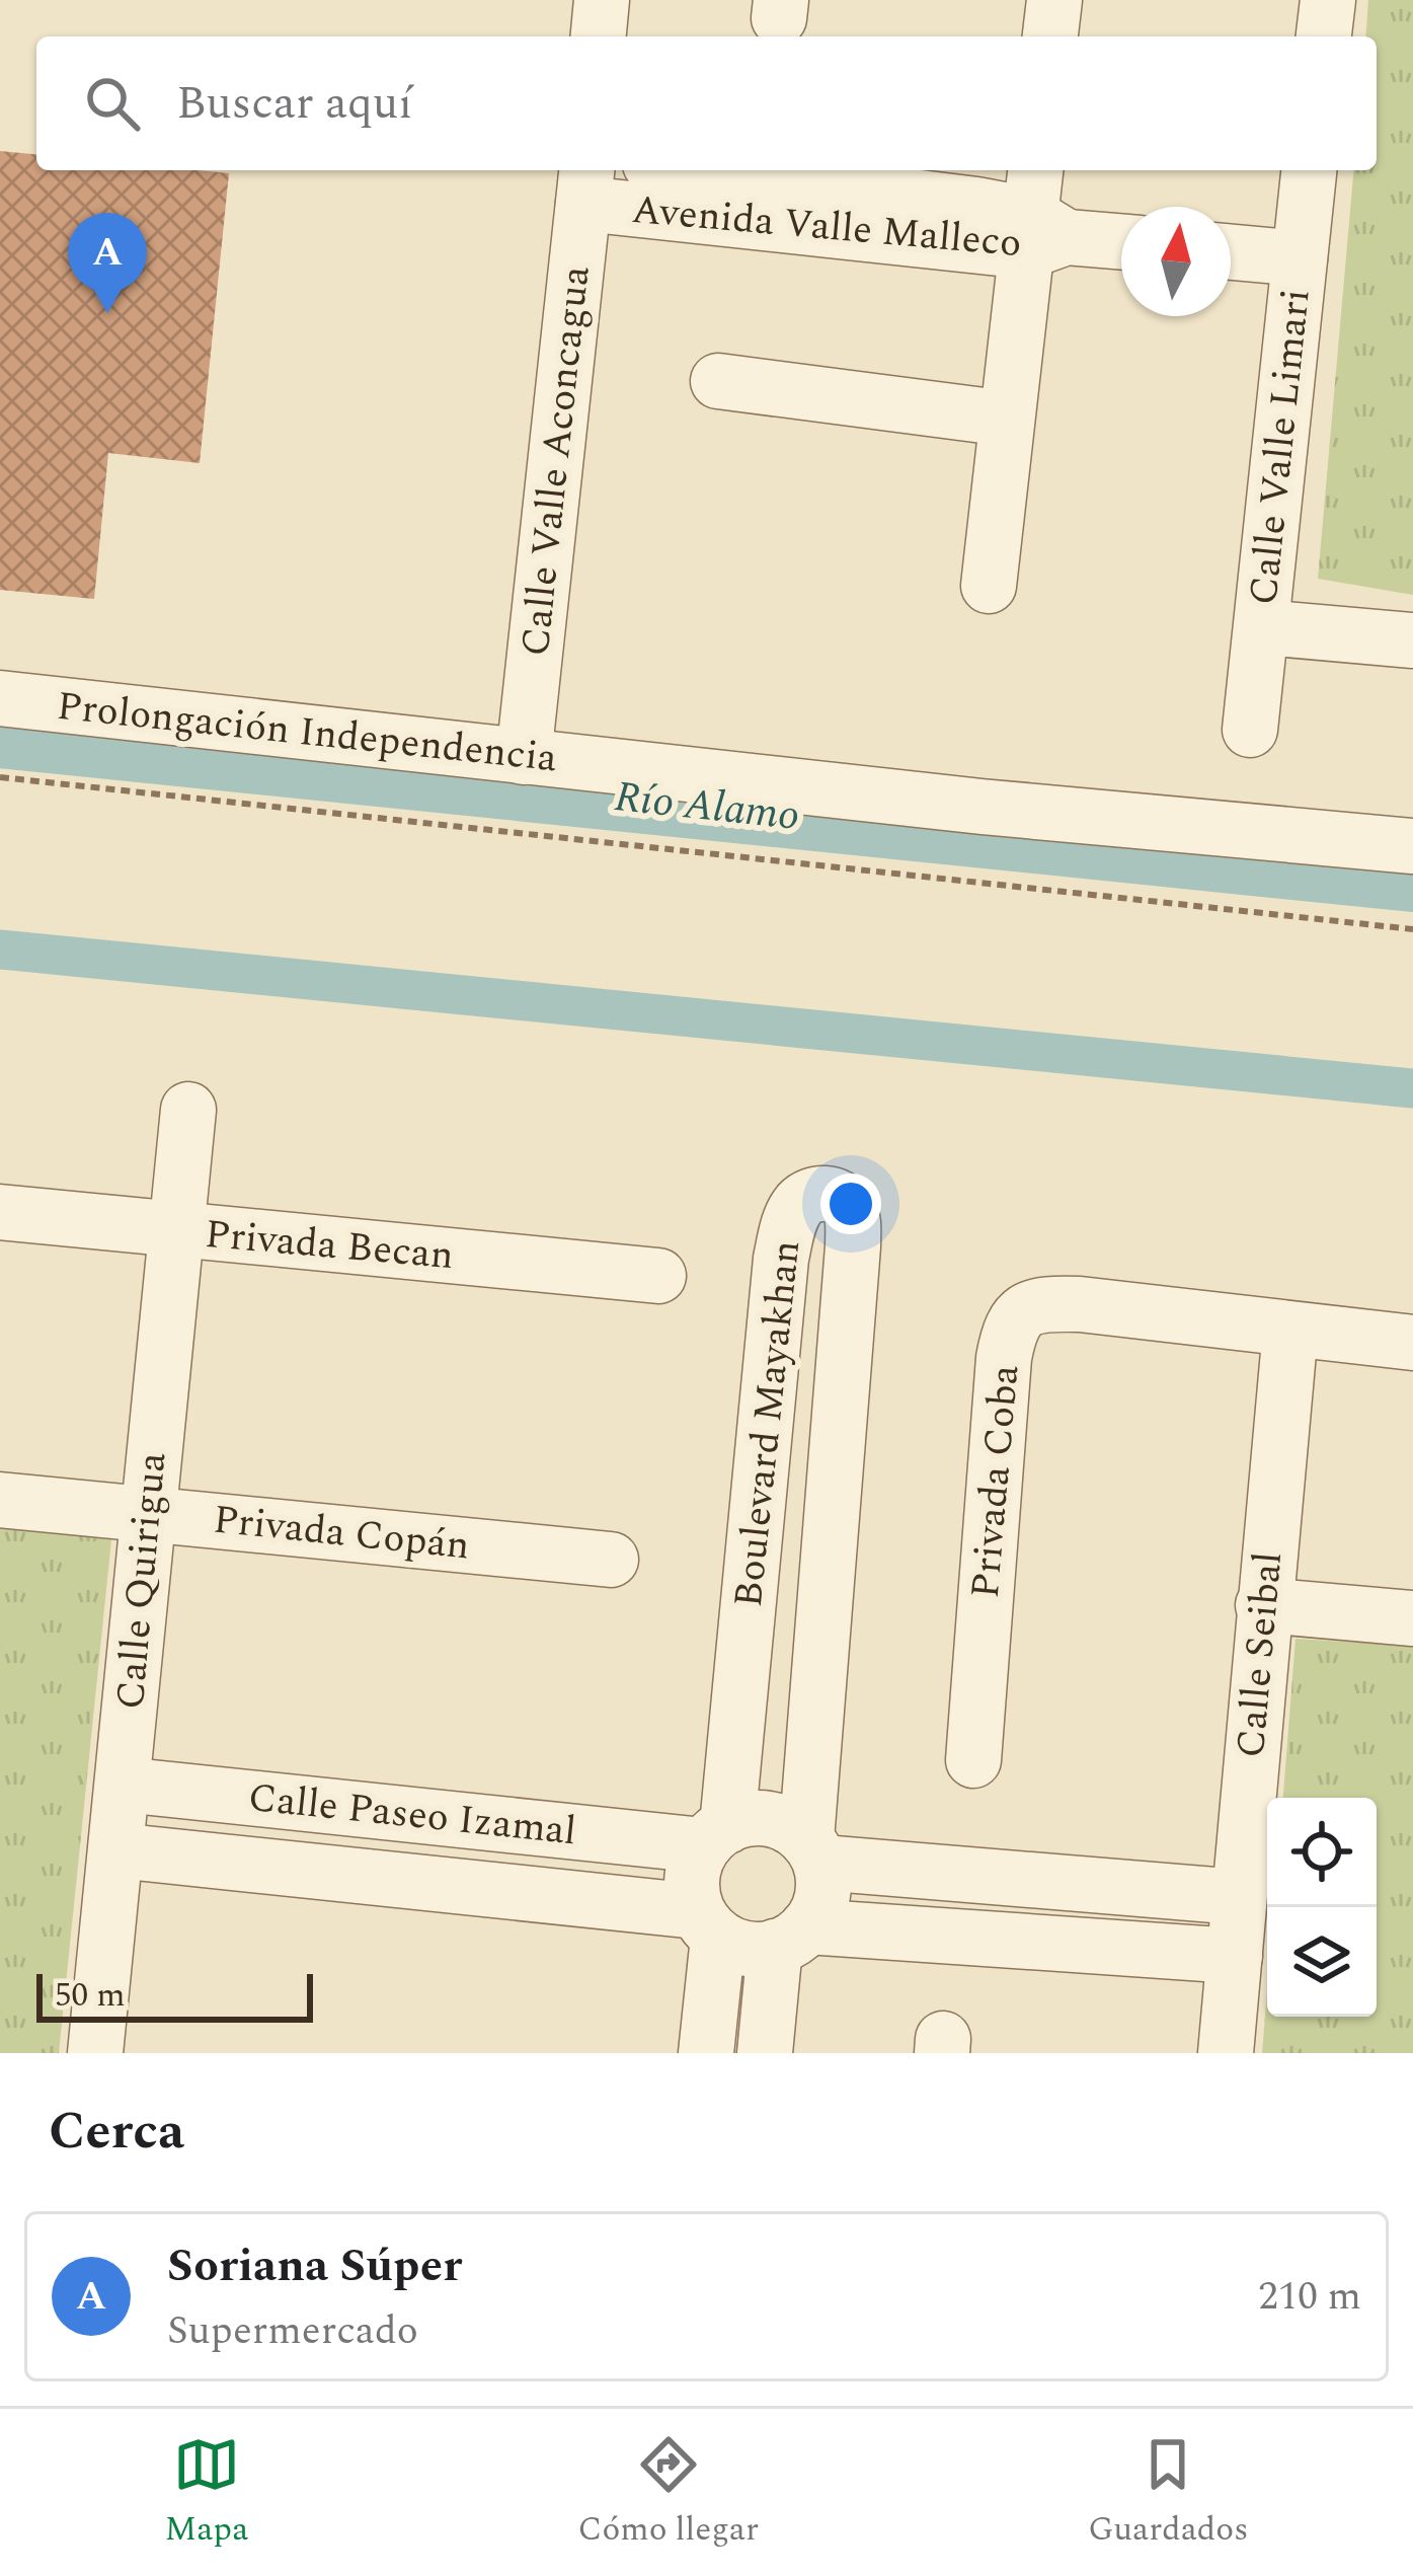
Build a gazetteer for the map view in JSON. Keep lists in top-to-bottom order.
{
  "streets": {
    "street": [
      "Avenida Valle Malleco",
      "Calle Valle Limari",
      "Calle Valle Aconcagua",
      "Prolongación Independencia",
      "Privada Becan",
      "Boulevard Mayakhan",
      "Privada Coba",
      "Privada Copán",
      "Calle Quirigua",
      "Calle Seibal",
      "Calle Paseo Izamal"
    ]
  },
  "crossings": [
    ["Avenida Valle Malleco", "Calle Valle Aconcagua"],
    ["Calle Valle Aconcagua", "Prolongación Independencia"],
    ["Privada Becan", "Calle Quirigua"],
    ["Boulevard Mayakhan", "Calle Paseo Izamal"],
    ["Privada Coba", "Calle Seibal"],
    ["Privada Copán", "Calle Quirigua"],
    ["Calle Quirigua", "Calle Paseo Izamal"]
  ],
  "water": ["Río Alamo"],
  "scale_bar": "50 m",
  "north": "top",
  "page": {
    "search": "Buscar aquí",
    "pins": "A",
    "scale": "50 m",
    "heading": "Cerca",
    "list": [
      {
        "mark": "A",
        "name": "Soriana Súper",
        "note": "Supermercado",
        "value": "210 m"
      }
    ],
    "nav": ["Mapa", "Cómo llegar", "Guardados"]
  }
}
